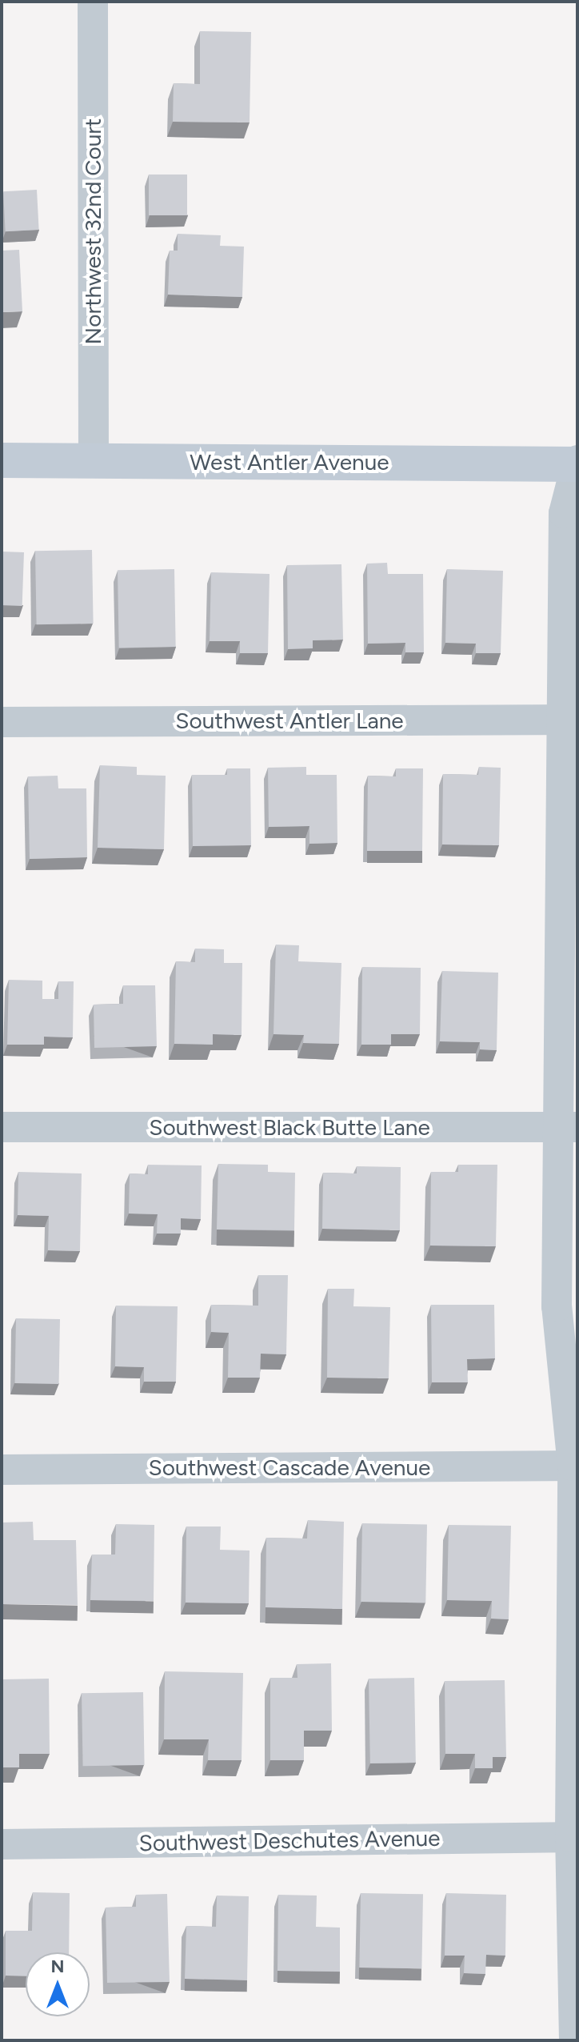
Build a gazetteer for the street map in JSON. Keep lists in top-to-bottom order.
{
  "streets": {
    "street": [
      "Northwest 32nd Court",
      "West Antler Avenue",
      "Southwest Antler Lane",
      "Southwest Black Butte Lane",
      "Southwest Cascade Avenue",
      "Southwest Deschutes Avenue"
    ]
  },
  "crossings": [
    ["Northwest 32nd Court", "West Antler Avenue"]
  ],
  "north": "top"
}
